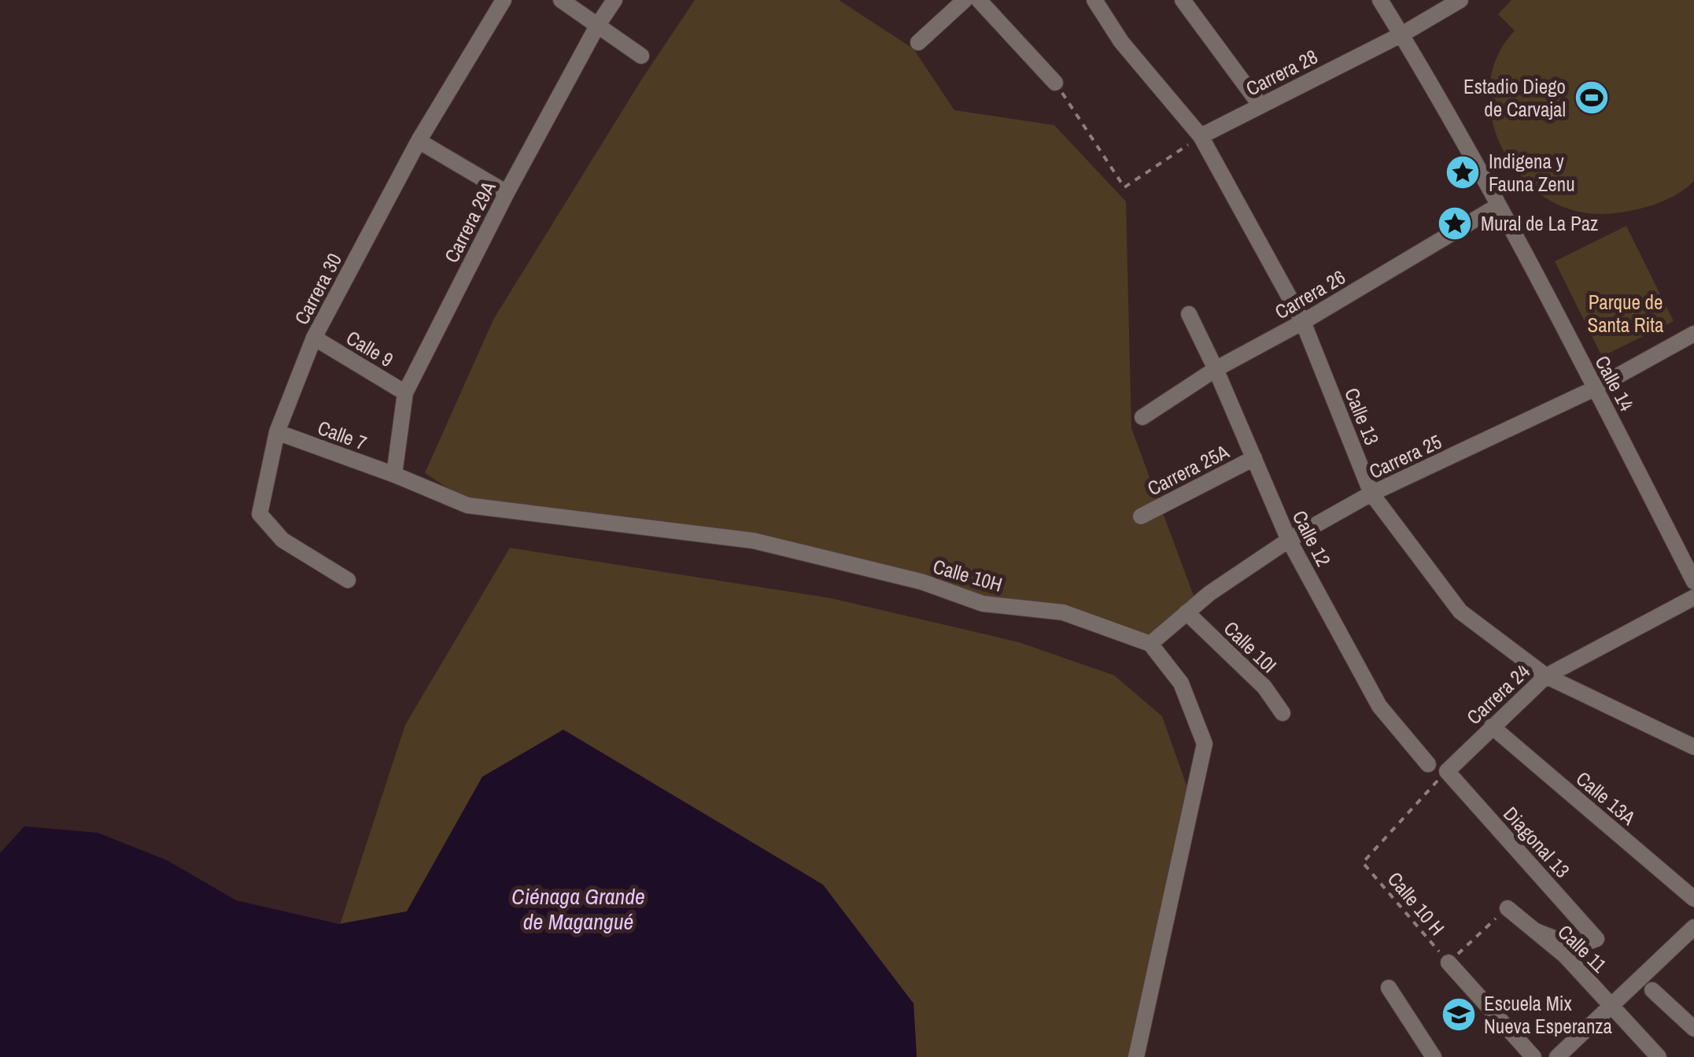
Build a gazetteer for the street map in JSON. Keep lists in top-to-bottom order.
{
  "streets": {
    "street": [
      "Carrera 28",
      "Carrera 29A",
      "Carrera 30",
      "Carrera 26",
      "Calle 9",
      "Calle 14",
      "Calle 13",
      "Calle 7",
      "Carrera 25",
      "Carrera 25A",
      "Calle 12",
      "Calle 10H",
      "Calle 10I",
      "Carrera 24",
      "Calle 13A",
      "Diagonal 13",
      "Calle 11"
    ],
    "path": ["Calle 10 H"]
  },
  "crossings": [
    ["Carrera 28", "Calle 14"],
    ["Carrera 28", "Calle 13"],
    ["Carrera 29A", "Calle 9"],
    ["Carrera 29A", "Calle 7"],
    ["Carrera 29A", "Calle 10H"],
    ["Carrera 30", "Calle 9"],
    ["Carrera 30", "Calle 7"],
    ["Carrera 26", "Calle 14"],
    ["Carrera 26", "Calle 13"],
    ["Carrera 26", "Calle 12"],
    ["Calle 14", "Carrera 25"],
    ["Calle 13", "Carrera 25"],
    ["Calle 13", "Carrera 24"],
    ["Calle 7", "Calle 10H"],
    ["Carrera 25", "Calle 12"],
    ["Carrera 25", "Calle 10H"],
    ["Carrera 25", "Calle 10I"],
    ["Carrera 25A", "Calle 12"],
    ["Carrera 24", "Calle 13A"],
    ["Carrera 24", "Diagonal 13"],
    ["Carrera 24", "Calle 10 H"],
    ["Diagonal 13", "Calle 10 H"],
    ["Diagonal 13", "Calle 11"]
  ],
  "water": ["Ciénaga Grande de Magangué"],
  "parks": ["Parque de Santa Rita"],
  "places": {
    "sports": ["Estadio Diego de Carvajal"],
    "place": ["Indigena y Fauna Zenu", "Mural de La Paz"],
    "school or university": ["Escuela Mix Nueva Esperanza"]
  }
}
